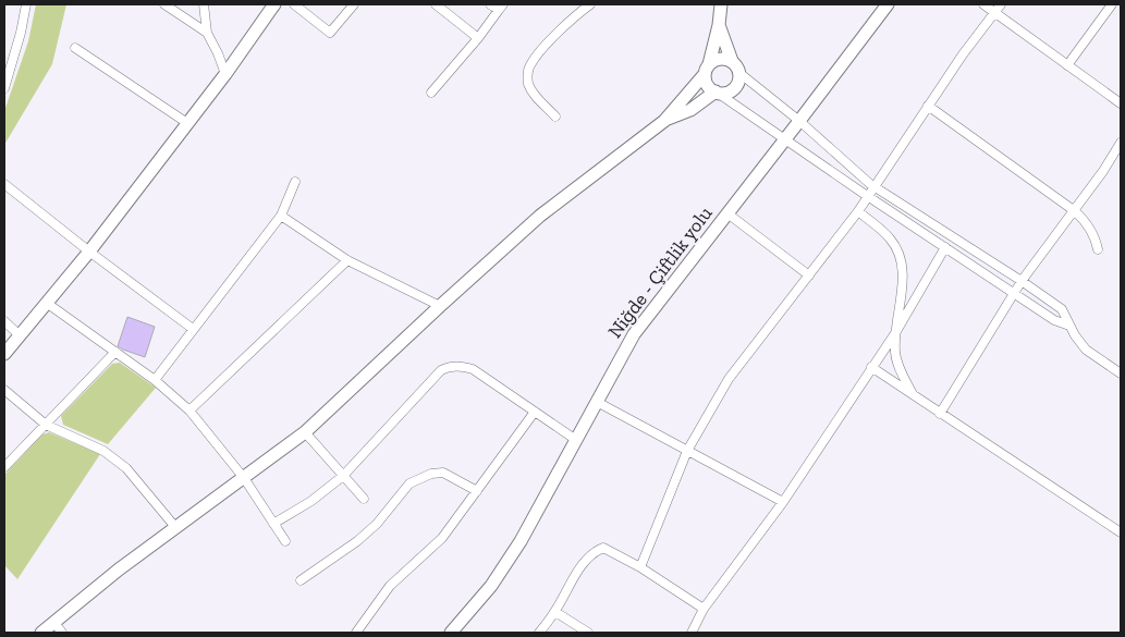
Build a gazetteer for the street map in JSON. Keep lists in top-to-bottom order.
{
  "streets": {
    "street": ["Niğde - Çiftlik yolu"]
  }
}
